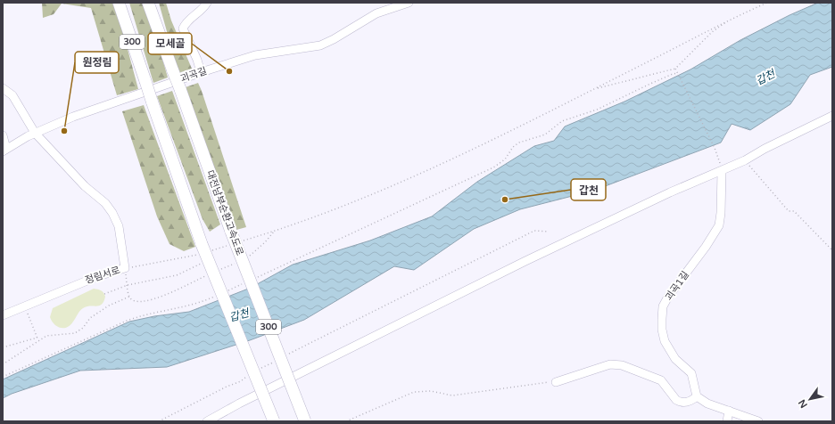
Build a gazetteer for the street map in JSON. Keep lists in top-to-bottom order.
{
  "streets": {
    "highway": ["300", "대전남부순환고속도로"],
    "street": ["괴곡길", "정림서로", "괴곡1길"]
  },
  "crossings": [
    ["괴곡길", "정림서로"]
  ],
  "water": ["갑천"],
  "places": ["모세골", "원정림", "갑천"],
  "north": "bottom left"
}
